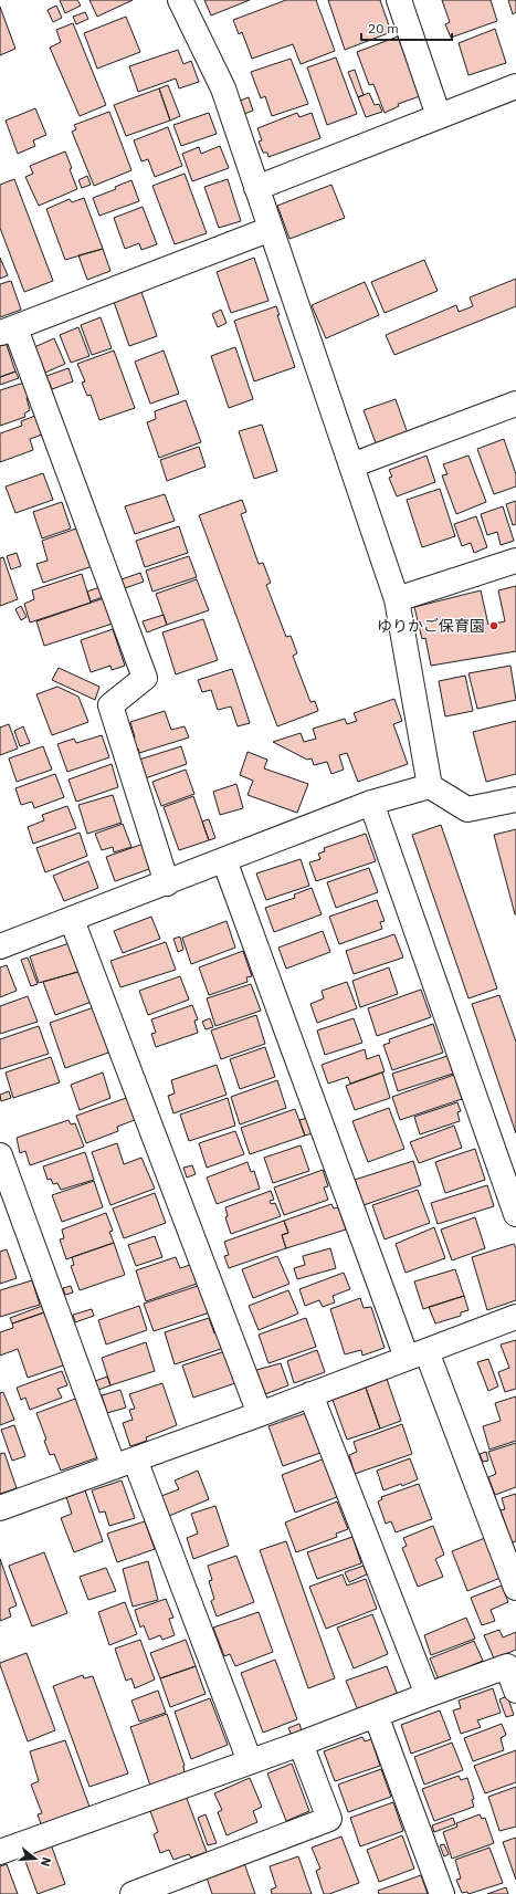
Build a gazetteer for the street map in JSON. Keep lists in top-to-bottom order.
{
  "places": ["ゆりかご保育園"],
  "scale_bar": "20 m",
  "north": "right"
}
